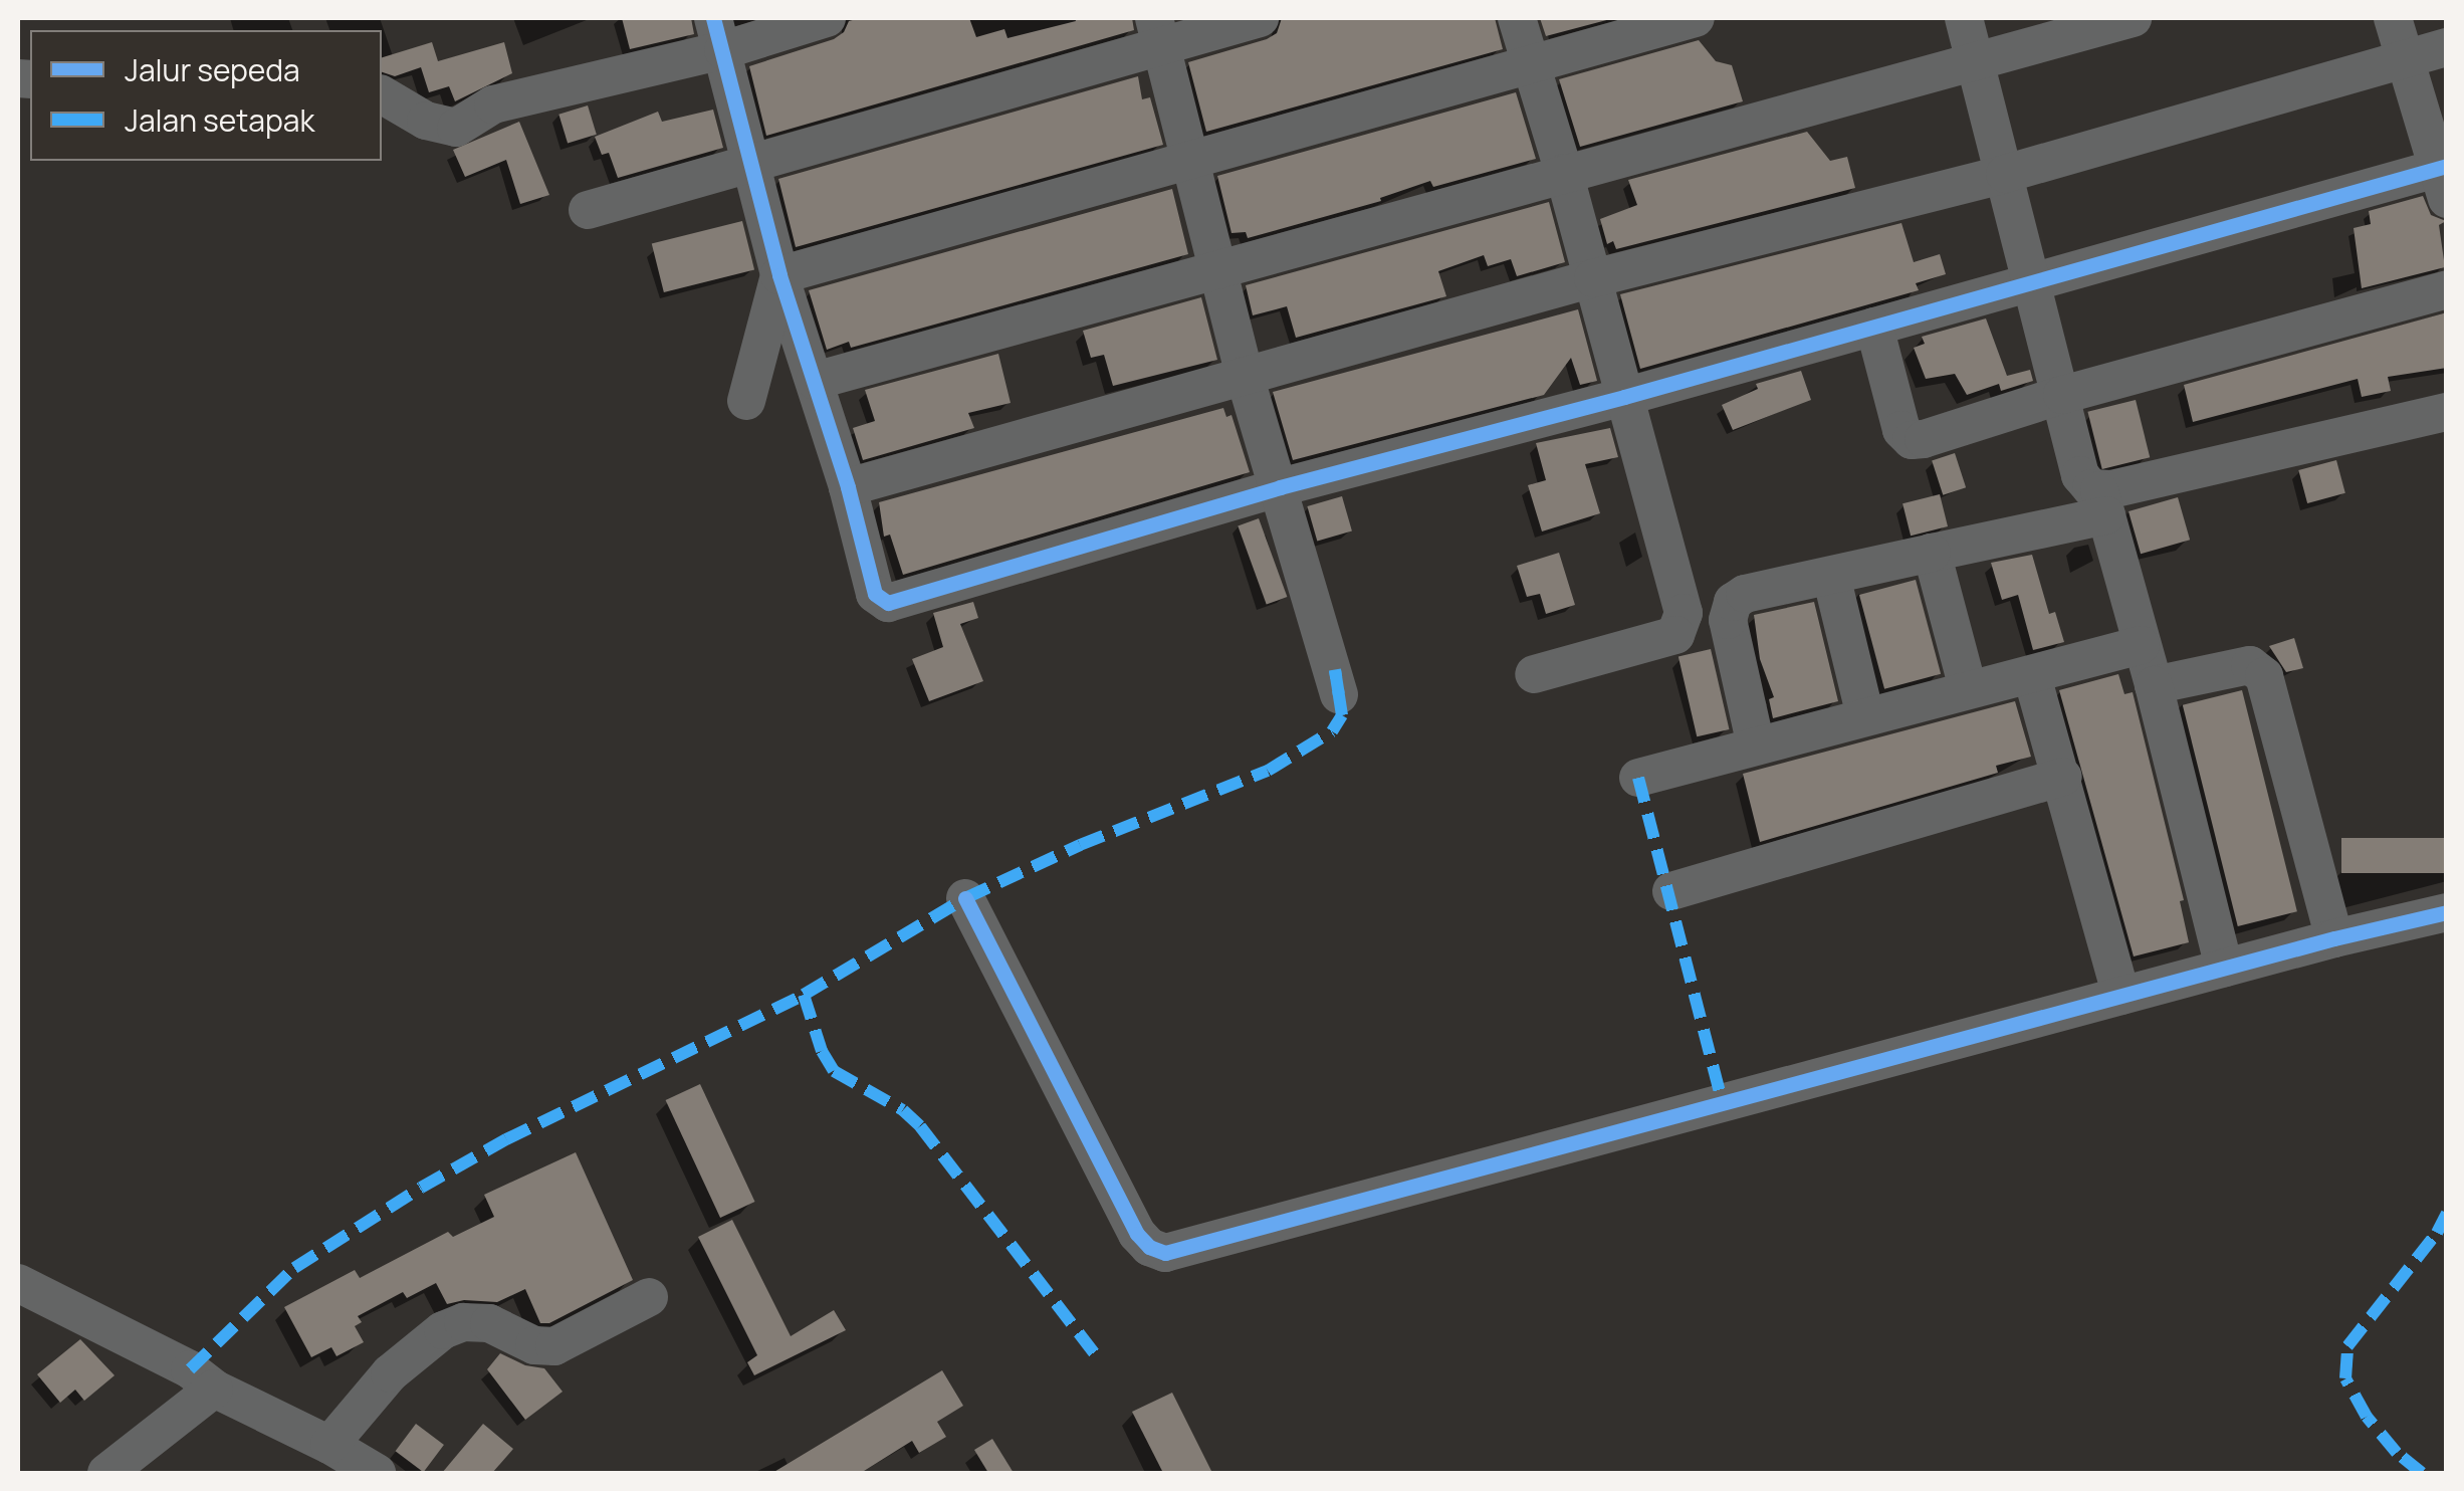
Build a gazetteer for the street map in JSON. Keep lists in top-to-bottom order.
{
  "legend": ["Jalur sepeda", "Jalan setapak"]
}
